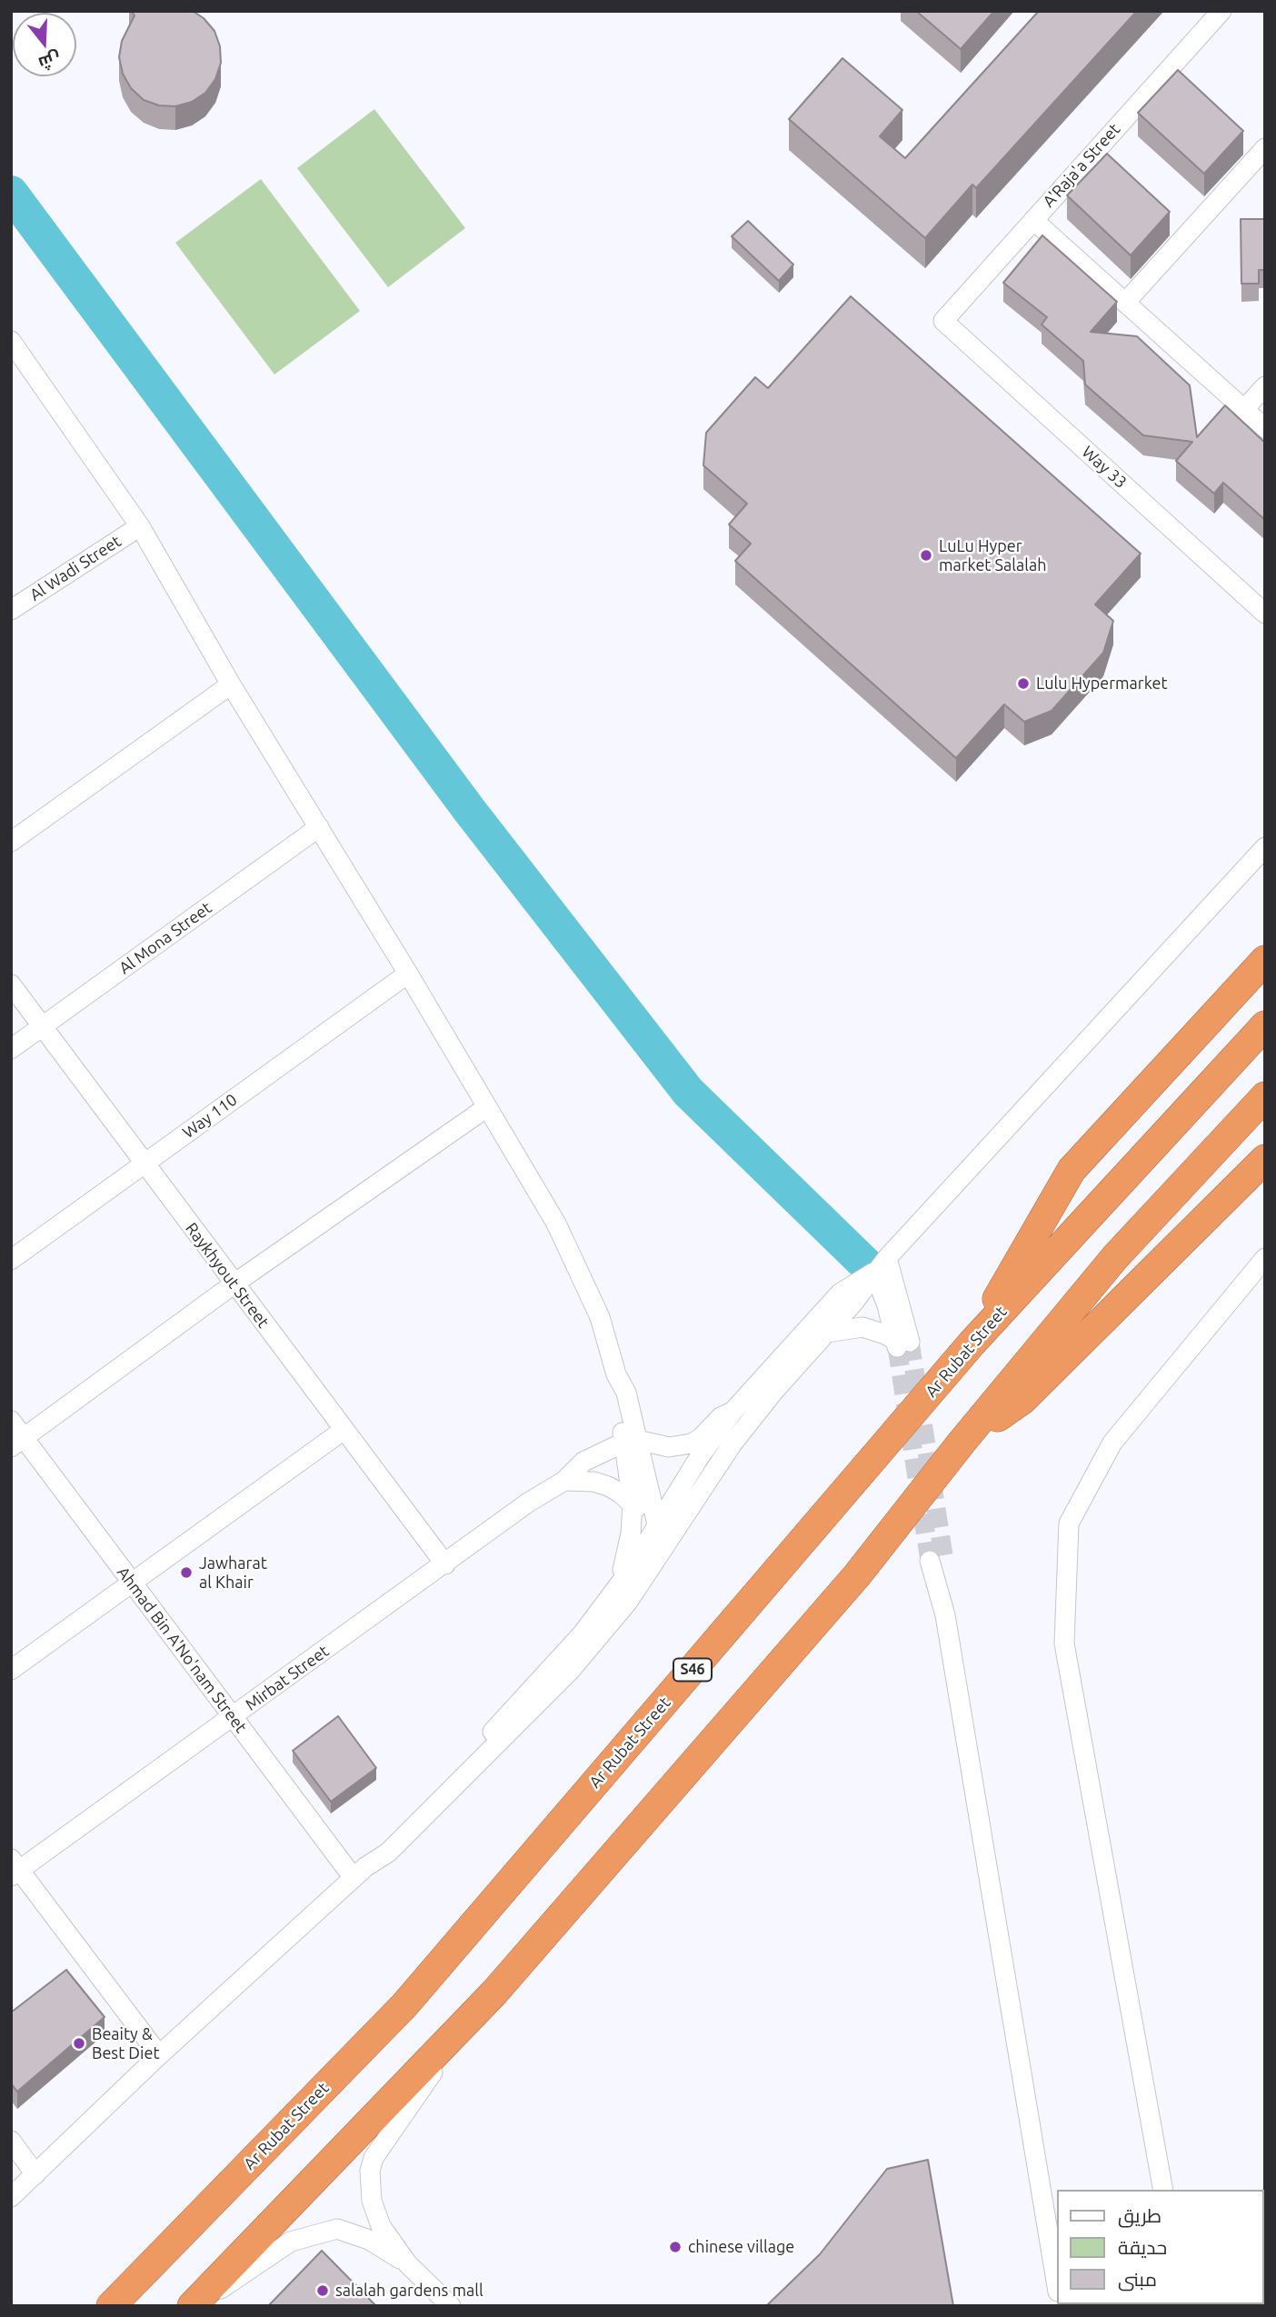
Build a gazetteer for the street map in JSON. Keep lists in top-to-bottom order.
{
  "streets": {
    "highway": ["Ar Rubat Street", "S46"],
    "street": [
      "A'Raja'a Street",
      "Way 33",
      "Al Wadi Street",
      "Al Mona Street",
      "Way 110",
      "Raykhyout Street",
      "Ahmad Bin A'No'nam Street",
      "Mirbat Street"
    ]
  },
  "crossings": [
    ["A'Raja'a Street", "Way 33"],
    ["Al Mona Street", "Raykhyout Street"],
    ["Way 110", "Raykhyout Street"],
    ["Raykhyout Street", "Mirbat Street"],
    ["Ahmad Bin A'No'nam Street", "Mirbat Street"]
  ],
  "places": [
    "LuLu Hyper market Salalah",
    "Lulu Hypermarket",
    "Jawharat al Khair",
    "Beaity & Best Diet",
    "chinese village",
    "salalah gardens mall"
  ],
  "legend": ["طريق", "حديقة", "مبنى"],
  "north": "bottom"
}
